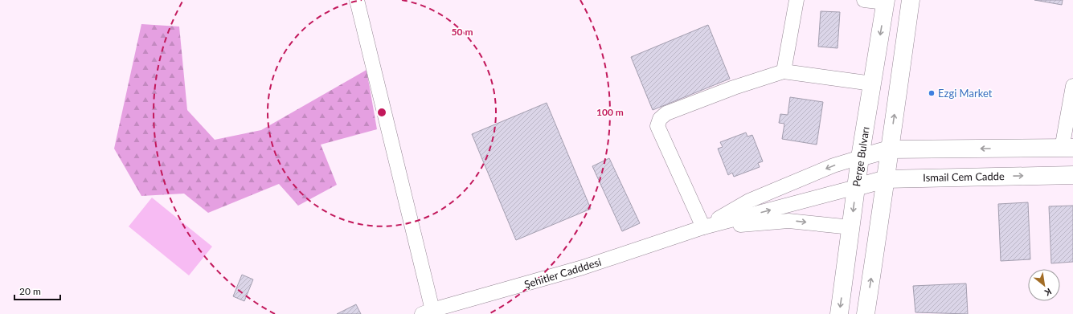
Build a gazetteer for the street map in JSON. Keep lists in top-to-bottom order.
{
  "streets": {
    "main road": ["Perge Bulvarı", "Ismail Cem Cadde"],
    "street": ["Şehitler Cadddesi"]
  },
  "crossings": [
    ["Perge Bulvarı", "Ismail Cem Cadde"]
  ],
  "places": ["Ezgi Market"],
  "scale_bar": "20 m",
  "north": "bottom right",
  "rings": ["50 m", "100 m"]
}
